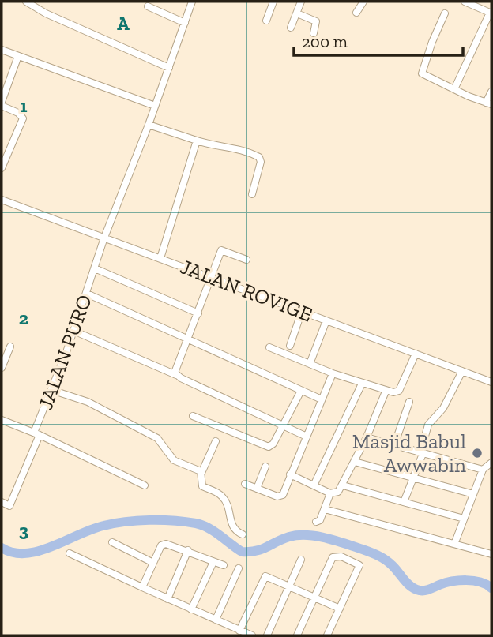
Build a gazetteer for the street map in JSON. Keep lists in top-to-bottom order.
{
  "streets": {
    "street": ["JALAN ROVIGE", "JALAN PURO"]
  },
  "crossings": [
    ["JALAN ROVIGE", "JALAN PURO"]
  ],
  "places": ["Masjid Babul Awwabin"],
  "scale_bar": "200 m",
  "grid": {
    "columns": ["A"],
    "rows": ["1", "2", "3"]
  }
}
